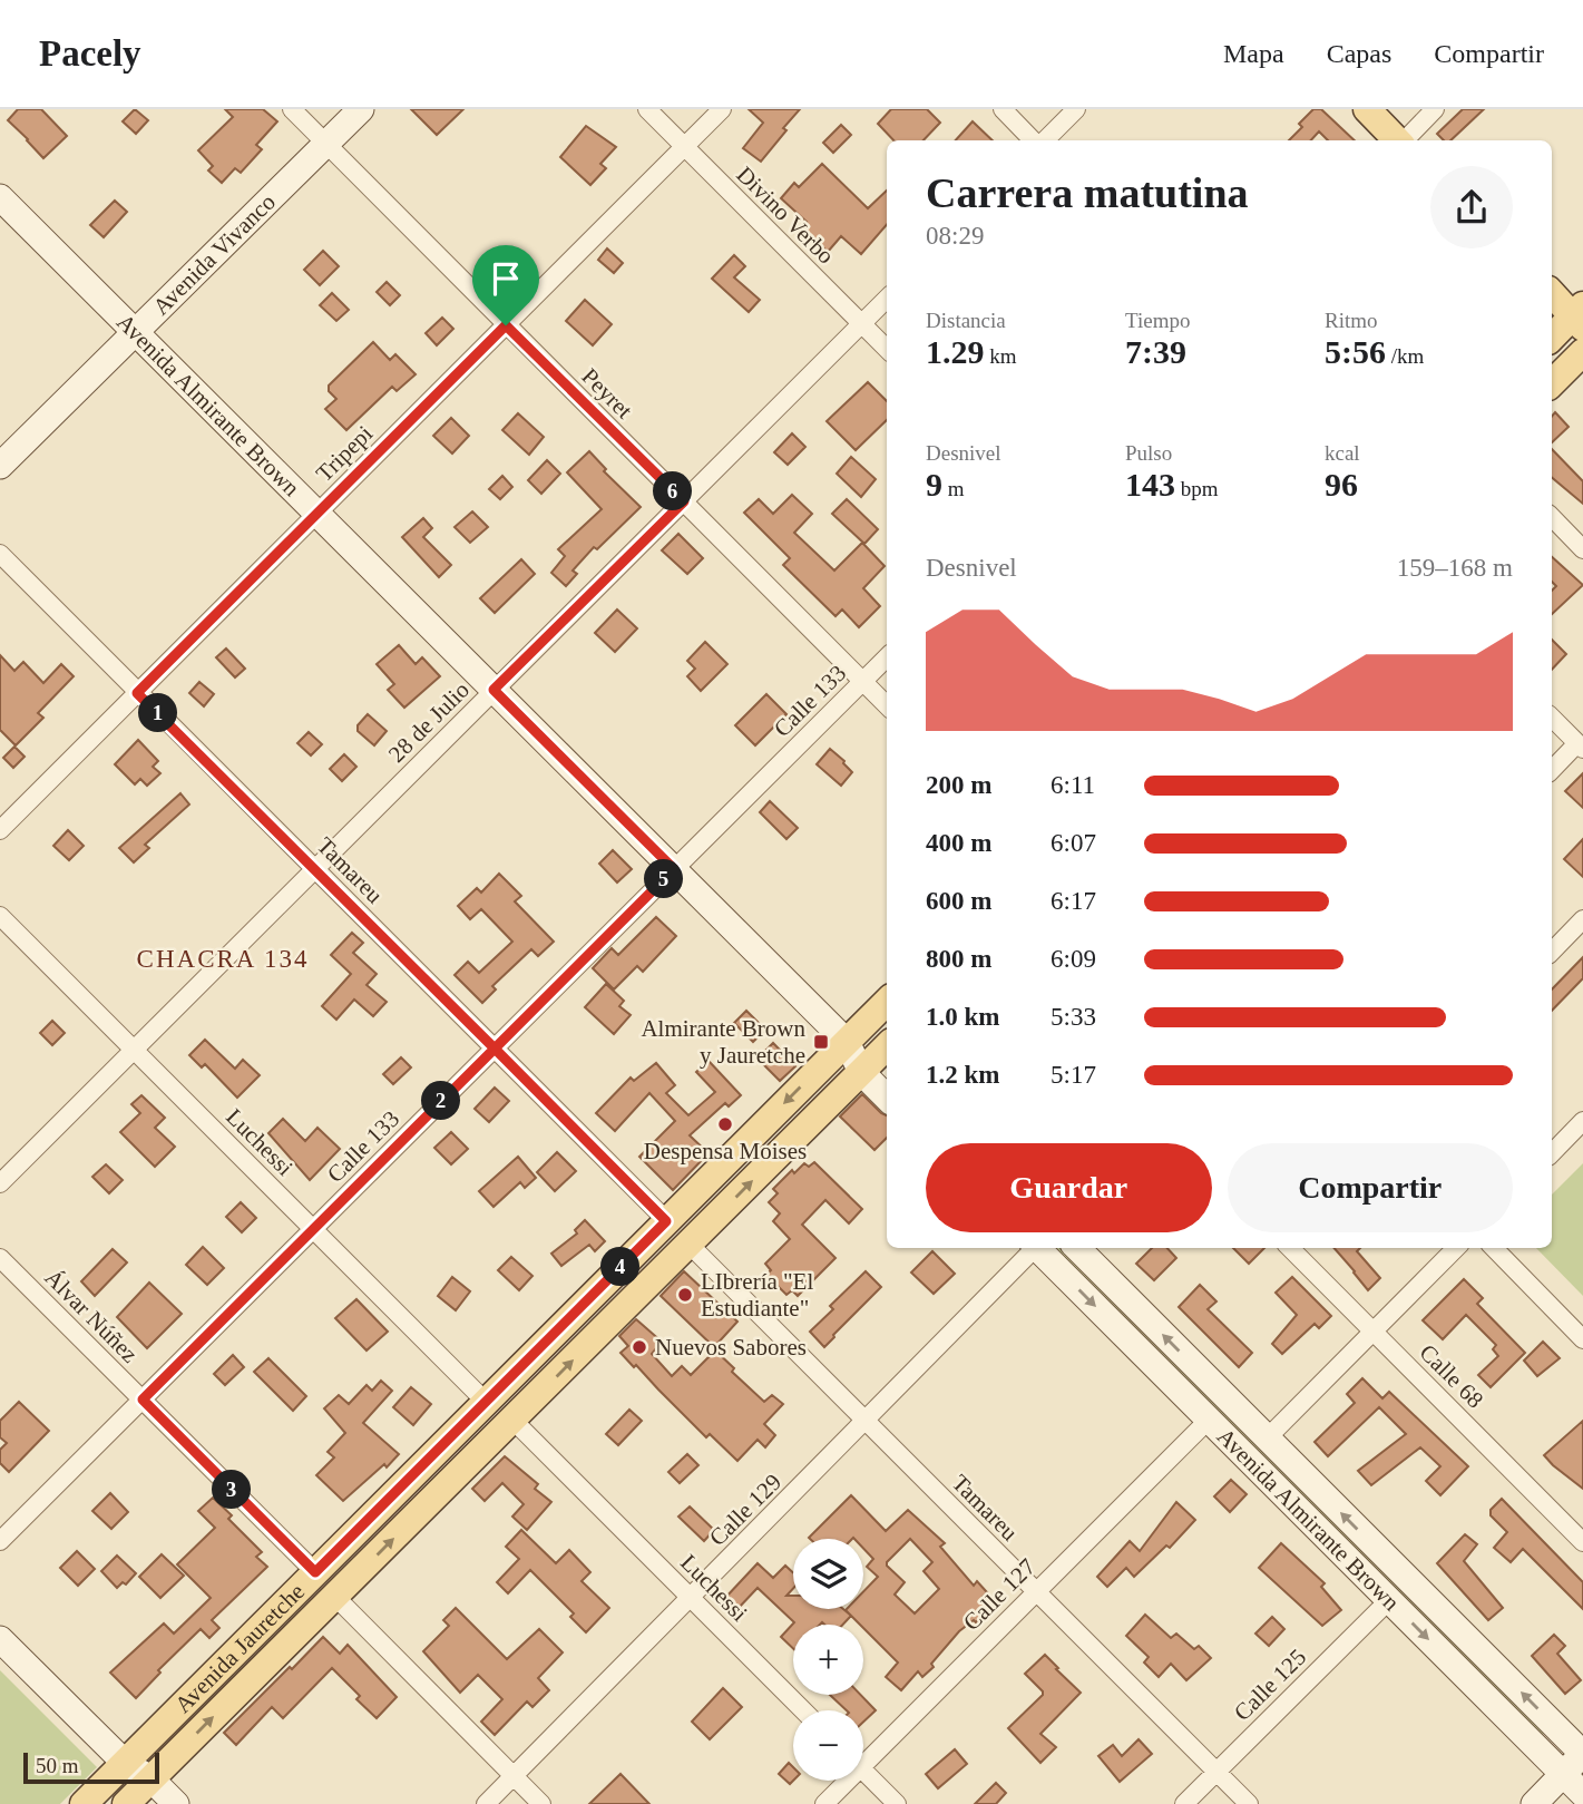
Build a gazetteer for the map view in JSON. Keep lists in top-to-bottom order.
{
  "streets": {
    "main road": ["Avenida Vivanco", "Avenida Almirante Brown", "Avenida Jauretche"],
    "street": [
      "Divino Verbo",
      "Peyret",
      "Tripepi",
      "Calle 133",
      "28 de Julio",
      "Tamareu",
      "Luchessi",
      "Álvar Núñez",
      "Calle 68",
      "Calle 129",
      "Calle 127",
      "Calle 125"
    ]
  },
  "crossings": [
    ["Divino Verbo", "Tripepi"],
    ["Divino Verbo", "28 de Julio"],
    ["Avenida Vivanco", "Peyret"],
    ["Avenida Vivanco", "Avenida Almirante Brown"],
    ["Peyret", "Tripepi"],
    ["Peyret", "Calle 133"],
    ["Peyret", "28 de Julio"],
    ["Avenida Almirante Brown", "Tripepi"],
    ["Avenida Almirante Brown", "Calle 133"],
    ["Avenida Almirante Brown", "28 de Julio"],
    ["Avenida Almirante Brown", "Calle 127"],
    ["Avenida Almirante Brown", "Avenida Jauretche"],
    ["Avenida Almirante Brown", "Calle 125"],
    ["Tripepi", "Tamareu"],
    ["Calle 133", "Tamareu"],
    ["Calle 133", "Luchessi"],
    ["Calle 133", "Álvar Núñez"],
    ["28 de Julio", "Tamareu"],
    ["28 de Julio", "Luchessi"],
    ["Tamareu", "Calle 129"],
    ["Tamareu", "Calle 127"],
    ["Tamareu", "Avenida Jauretche"],
    ["Tamareu", "Calle 125"],
    ["Luchessi", "Calle 129"],
    ["Luchessi", "Avenida Jauretche"],
    ["Álvar Núñez", "Avenida Jauretche"]
  ],
  "districts": ["CHACRA 134"],
  "places": {
    "transit": ["Almirante Brown y Jauretche"],
    "other": ["Despensa Moises", "LIbrería \"El Estudiante\"", "Nuevos Sabores"]
  },
  "scale_bar": "50 m",
  "page": {
    "header": "Pacely",
    "nav": ["Mapa", "Capas", "Compartir"],
    "heading": ["Carrera matutina", "08:29"],
    "stats": [
      ["Distancia", "1.29 km"],
      ["Tiempo", "7:39"],
      ["Ritmo", "5:56 /km"],
      ["Desnivel", "9 m"],
      ["Pulso", "143 bpm"],
      ["kcal", "96"]
    ],
    "pins": [
      "6",
      "1",
      "5",
      "2",
      "4",
      "3"
    ],
    "chart": ["Desnivel", "159–168 m"],
    "list": [
      {
        "name": "200 m",
        "note": "6:11"
      },
      {
        "name": "400 m",
        "note": "6:07"
      },
      {
        "name": "600 m",
        "note": "6:17"
      },
      {
        "name": "800 m",
        "note": "6:09"
      },
      {
        "name": "1.0 km",
        "note": "5:33"
      },
      {
        "name": "1.2 km",
        "note": "5:17"
      }
    ],
    "buttons": ["Guardar", "Compartir"],
    "map_buttons": ["+", "−"],
    "scale": "50 m"
  }
}
